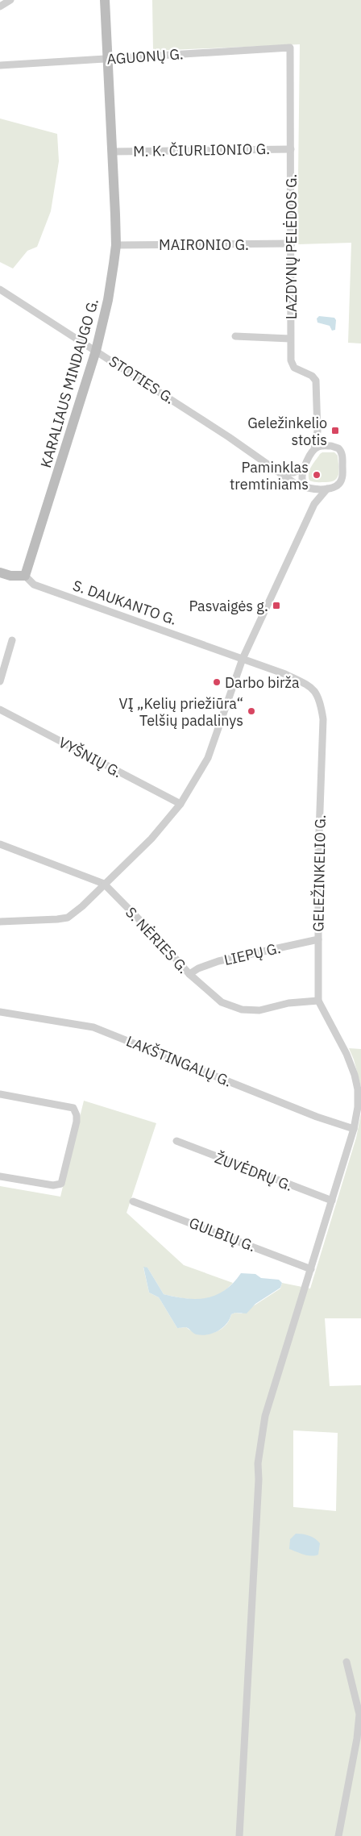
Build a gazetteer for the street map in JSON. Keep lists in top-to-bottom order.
{
  "streets": {
    "main road": ["KARALIAUS MINDAUGO G."],
    "street": [
      "AGUONŲ G.",
      "M. K. ČIURLIONIO G.",
      "MAIRONIO G.",
      "LAZDYNŲ PELĖDOS G.",
      "STOTIES G.",
      "S. DAUKANTO G.",
      "VYŠNIŲ G.",
      "GELEŽINKELIO G.",
      "S. NĖRIES G.",
      "LIEPŲ G.",
      "LAKŠTINGALŲ G.",
      "ŽUVĖDRŲ G.",
      "GULBIŲ G."
    ]
  },
  "crossings": [
    ["AGUONŲ G.", "LAZDYNŲ PELĖDOS G."],
    ["AGUONŲ G.", "KARALIAUS MINDAUGO G."],
    ["M. K. ČIURLIONIO G.", "LAZDYNŲ PELĖDOS G."],
    ["M. K. ČIURLIONIO G.", "KARALIAUS MINDAUGO G."],
    ["MAIRONIO G.", "LAZDYNŲ PELĖDOS G."],
    ["MAIRONIO G.", "KARALIAUS MINDAUGO G."],
    ["LAZDYNŲ PELĖDOS G.", "STOTIES G."],
    ["STOTIES G.", "KARALIAUS MINDAUGO G."],
    ["KARALIAUS MINDAUGO G.", "S. DAUKANTO G."],
    ["S. DAUKANTO G.", "GELEŽINKELIO G."],
    ["GELEŽINKELIO G.", "S. NĖRIES G."],
    ["GELEŽINKELIO G.", "LIEPŲ G."],
    ["GELEŽINKELIO G.", "LAKŠTINGALŲ G."],
    ["GELEŽINKELIO G.", "ŽUVĖDRŲ G."],
    ["GELEŽINKELIO G.", "GULBIŲ G."],
    ["S. NĖRIES G.", "LIEPŲ G."]
  ],
  "places": {
    "transit": ["Geležinkelio stotis", "Pasvaigės g."],
    "other": ["Paminklas tremtiniams", "Darbo birža", "VĮ „Kelių priežiūra“ Telšių padalinys"]
  }
}
